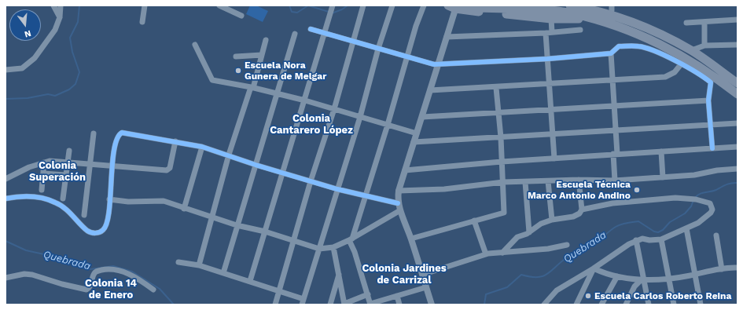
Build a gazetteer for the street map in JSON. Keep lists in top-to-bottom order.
{
  "districts": [
    "Colonia Cantarero López",
    "Colonia Superación",
    "Colonia Jardines de Carrizal",
    "Colonia 14 de Enero"
  ],
  "water": ["Quebrada"],
  "places": ["Escuela Nora Gunera de Melgar", "Escuela Técnica Marco Antonio Andino", "Escuela Carlos Roberto Reina"],
  "north": "bottom"
}
